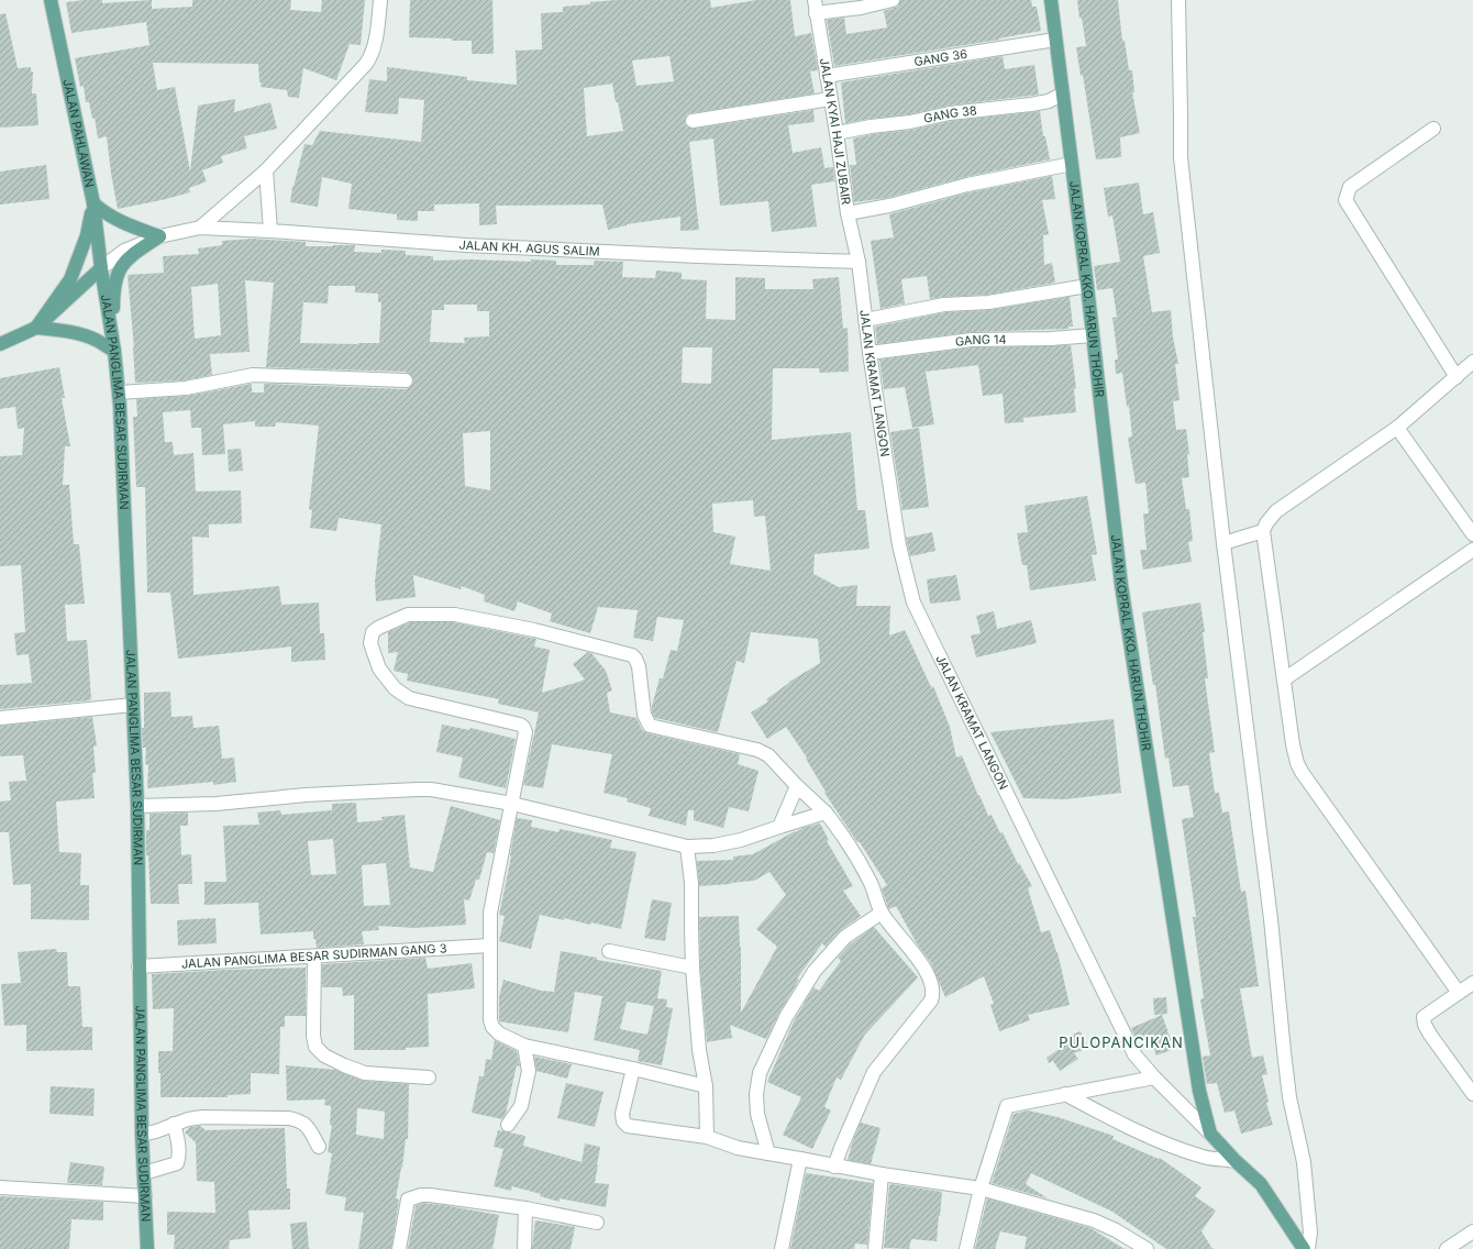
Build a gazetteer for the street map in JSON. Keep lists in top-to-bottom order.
{
  "streets": {
    "main road": ["JALAN PAHLAWAN", "JALAN KOPRAL KKO. HARUN THOHIR", "JALAN PANGLIMA BESAR SUDIRMAN"],
    "street": [
      "GANG 36",
      "GANG 38",
      "JALAN KYAI HAJI ZUBAIR",
      "JALAN KH. AGUS SALIM",
      "GANG 14",
      "JALAN KRAMAT LANGON",
      "JALAN PANGLIMA BESAR SUDIRMAN GANG 3"
    ]
  },
  "crossings": [
    ["GANG 36", "JALAN KYAI HAJI ZUBAIR"],
    ["GANG 36", "JALAN KOPRAL KKO. HARUN THOHIR"],
    ["GANG 38", "JALAN KYAI HAJI ZUBAIR"],
    ["GANG 38", "JALAN KOPRAL KKO. HARUN THOHIR"],
    ["JALAN KYAI HAJI ZUBAIR", "JALAN KH. AGUS SALIM"],
    ["JALAN KYAI HAJI ZUBAIR", "JALAN KRAMAT LANGON"],
    ["JALAN PAHLAWAN", "JALAN PANGLIMA BESAR SUDIRMAN"],
    ["JALAN KH. AGUS SALIM", "JALAN KRAMAT LANGON"],
    ["JALAN KOPRAL KKO. HARUN THOHIR", "GANG 14"],
    ["JALAN KOPRAL KKO. HARUN THOHIR", "JALAN KRAMAT LANGON"],
    ["GANG 14", "JALAN KRAMAT LANGON"],
    ["JALAN PANGLIMA BESAR SUDIRMAN", "JALAN PANGLIMA BESAR SUDIRMAN GANG 3"]
  ],
  "districts": ["PULOPANCIKAN"]
}
